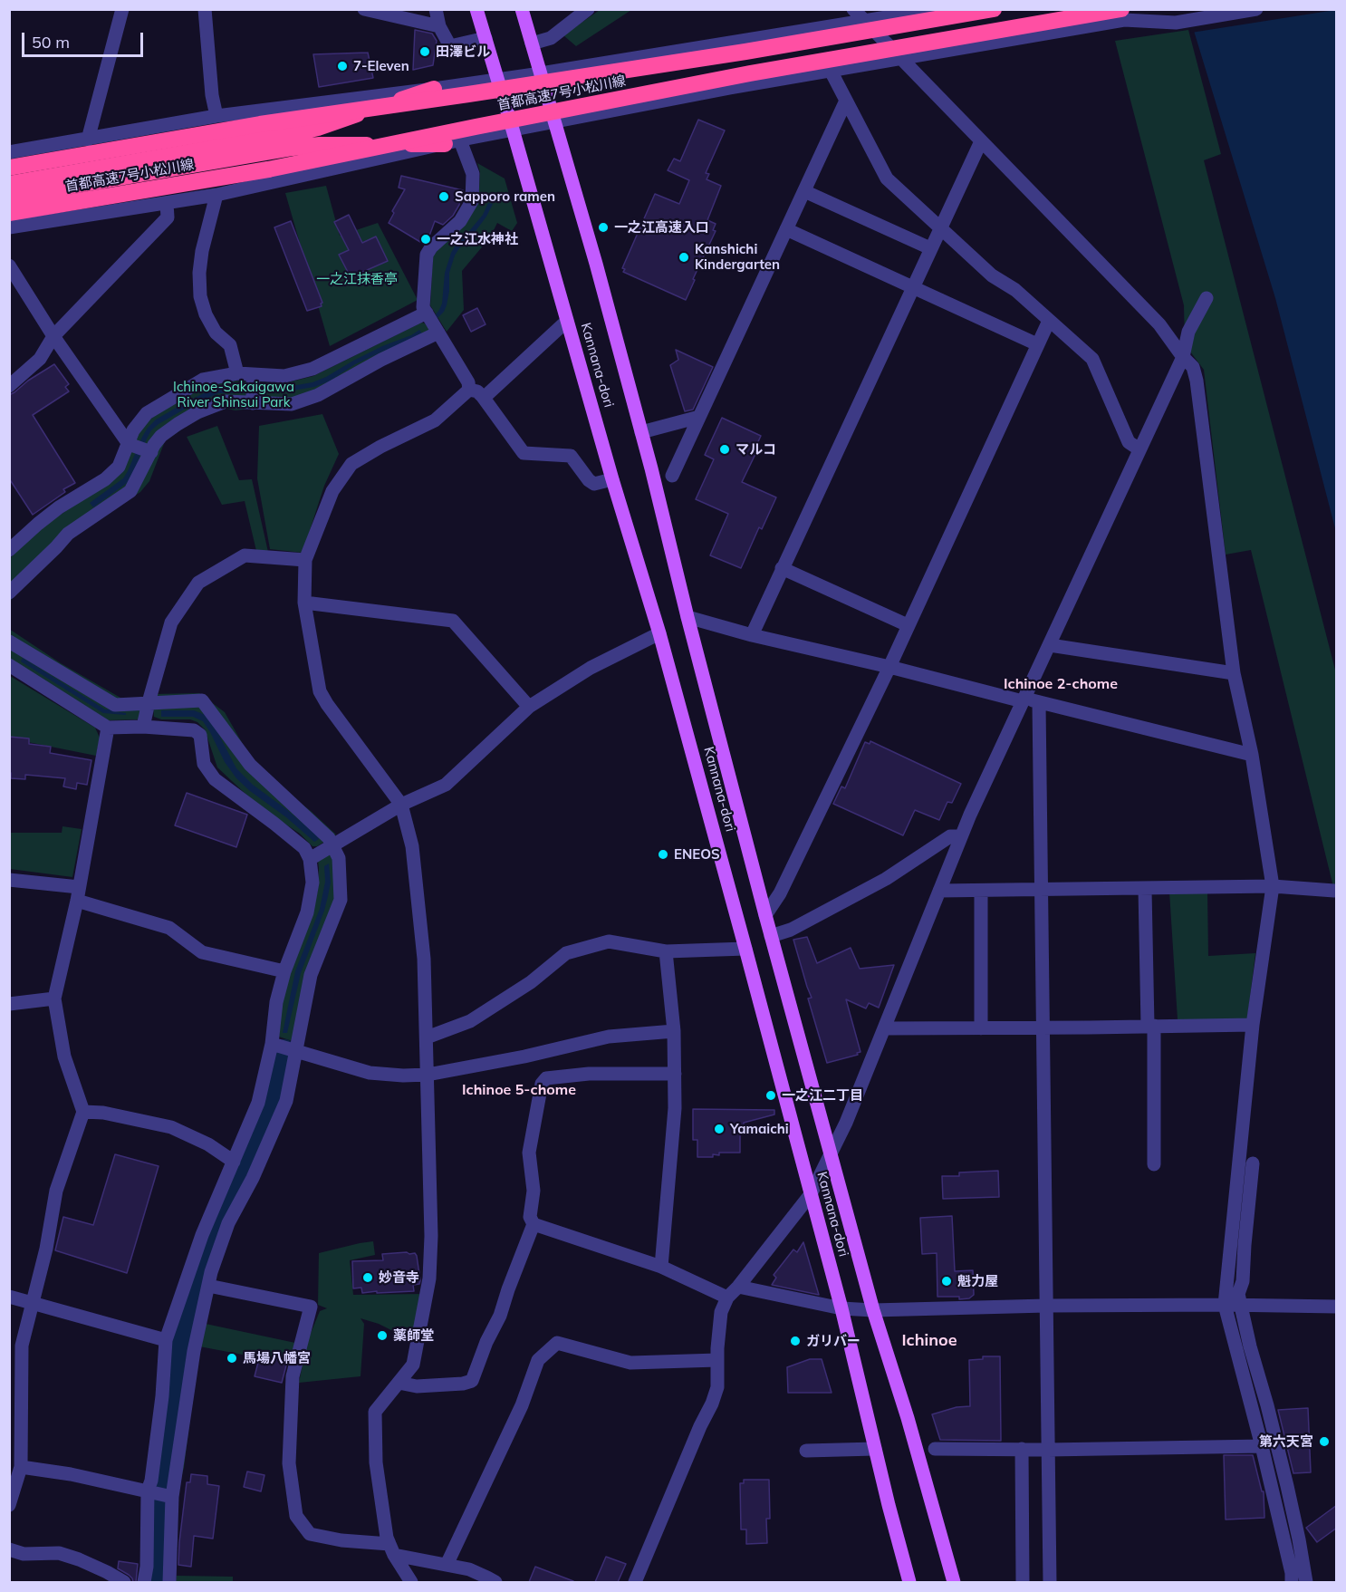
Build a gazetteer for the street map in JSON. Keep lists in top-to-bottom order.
{
  "streets": {
    "highway": ["首都高速7号小松川線"],
    "main road": ["Kannana-dori"]
  },
  "districts": ["Ichinoe 2-chome", "Ichinoe 5-chome", "Ichinoe"],
  "parks": ["一之江抹香亭", "Ichinoe-Sakaigawa River Shinsui Park"],
  "places": [
    "田澤ビル",
    "7-Eleven",
    "Sapporo ramen",
    "一之江高速入口",
    "一之江水神社",
    "Kanshichi Kindergarten",
    "マルコ",
    "ENEOS",
    "一之江二丁目",
    "Yamaichi",
    "妙音寺",
    "魁力屋",
    "薬師堂",
    "ガリバー",
    "馬場八幡宮",
    "第六天宮"
  ],
  "scale_bar": "50 m"
}
